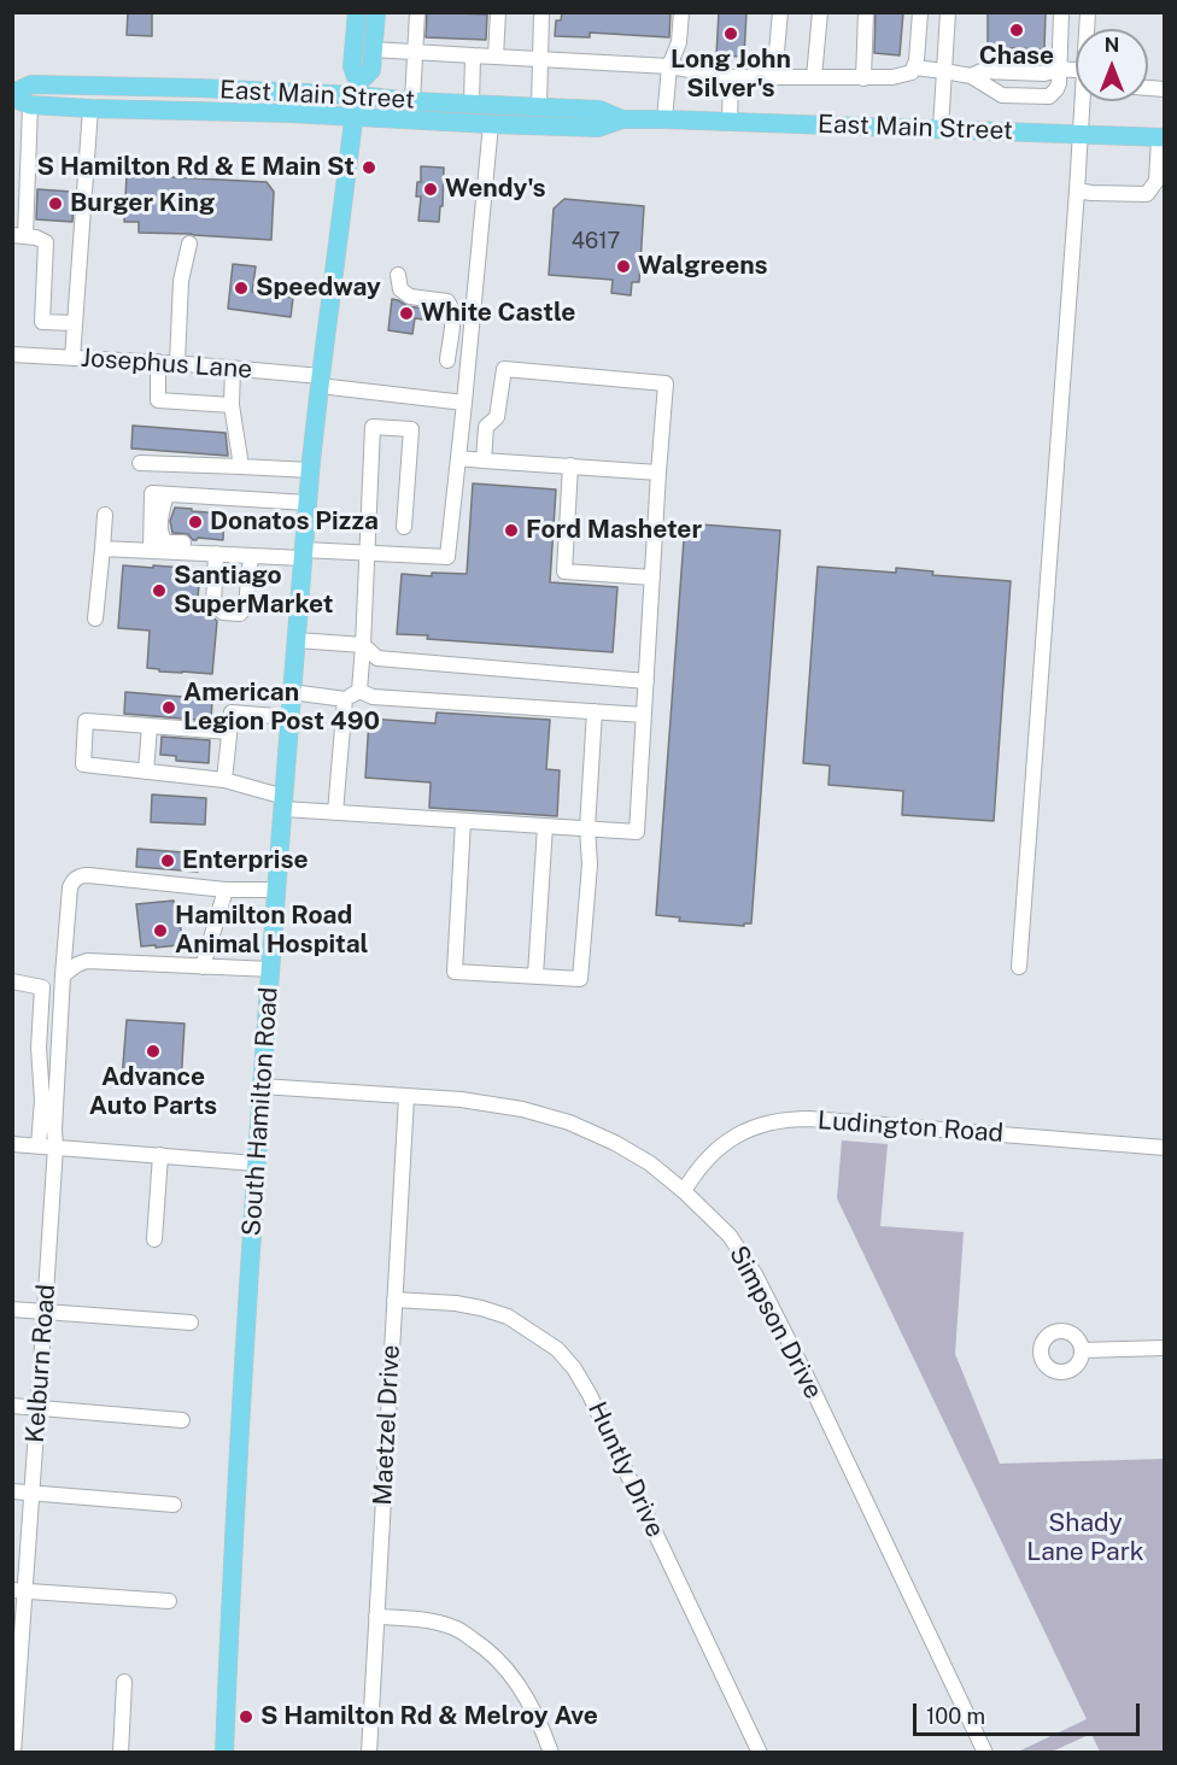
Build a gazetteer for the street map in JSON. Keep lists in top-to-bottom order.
{
  "streets": {
    "main road": ["East Main Street", "South Hamilton Road"],
    "street": [
      "Josephus Lane",
      "Ludington Road",
      "Simpson Drive",
      "Kelburn Road",
      "Maetzel Drive",
      "Huntly Drive"
    ]
  },
  "crossings": [
    ["East Main Street", "South Hamilton Road"],
    ["Josephus Lane", "South Hamilton Road"],
    ["South Hamilton Road", "Simpson Drive"],
    ["Ludington Road", "Simpson Drive"],
    ["Simpson Drive", "Maetzel Drive"],
    ["Maetzel Drive", "Huntly Drive"]
  ],
  "parks": ["Shady Lane Park"],
  "places": [
    "Chase",
    "Long John Silver's",
    "S Hamilton Rd & E Main St",
    "Wendy's",
    "Burger King",
    "Walgreens",
    "Speedway",
    "White Castle",
    "Donatos Pizza",
    "Ford Masheter",
    "Santiago SuperMarket",
    "American Legion Post 490",
    "Enterprise",
    "Hamilton Road Animal Hospital",
    "Advance Auto Parts",
    "S Hamilton Rd & Melroy Ave"
  ],
  "house_numbers": ["4617"],
  "scale_bar": "100 m",
  "north": "top"
}
